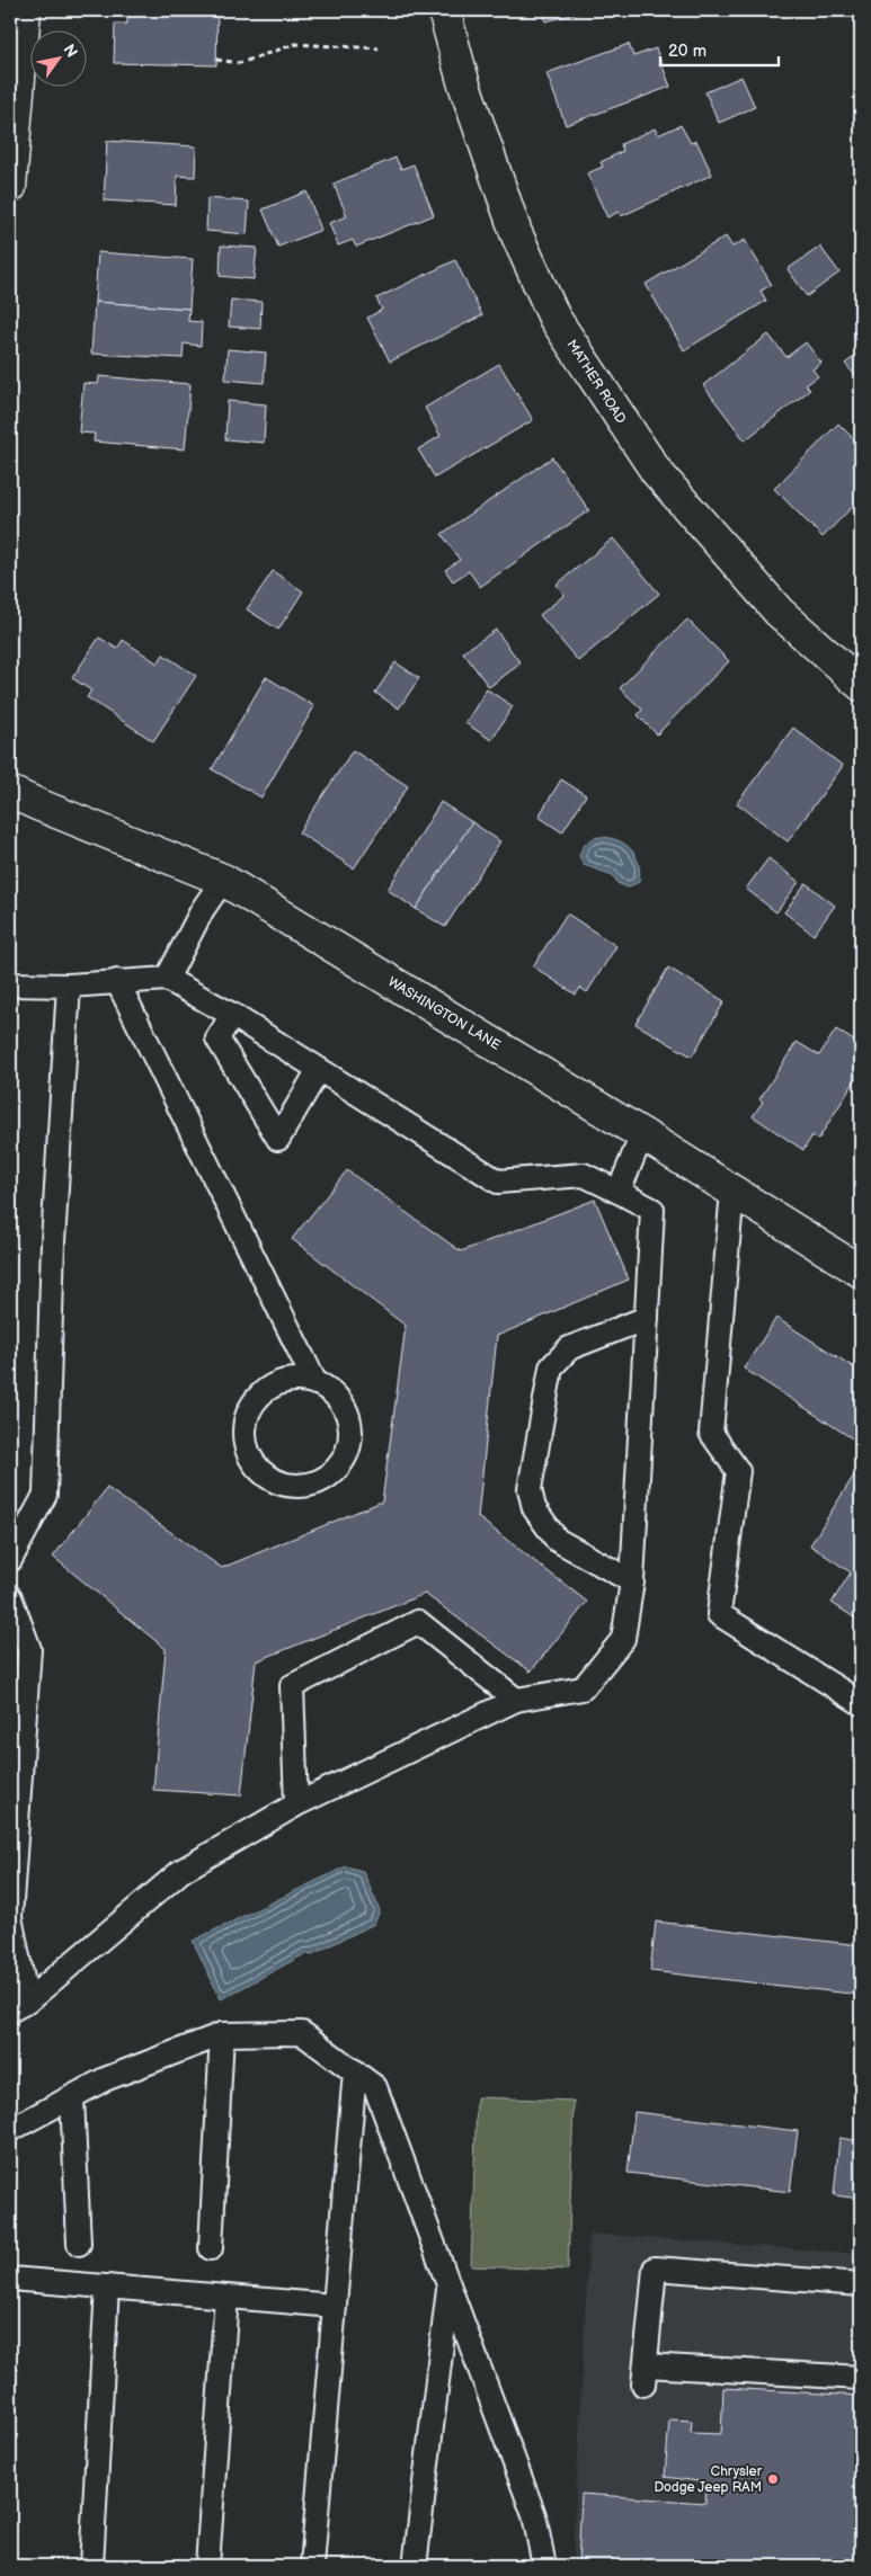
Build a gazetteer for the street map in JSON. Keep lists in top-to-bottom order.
{
  "streets": {
    "street": ["MATHER ROAD", "WASHINGTON LANE"]
  },
  "places": ["Chrysler Dodge Jeep RAM"],
  "scale_bar": "20 m",
  "north": "top right"
}
